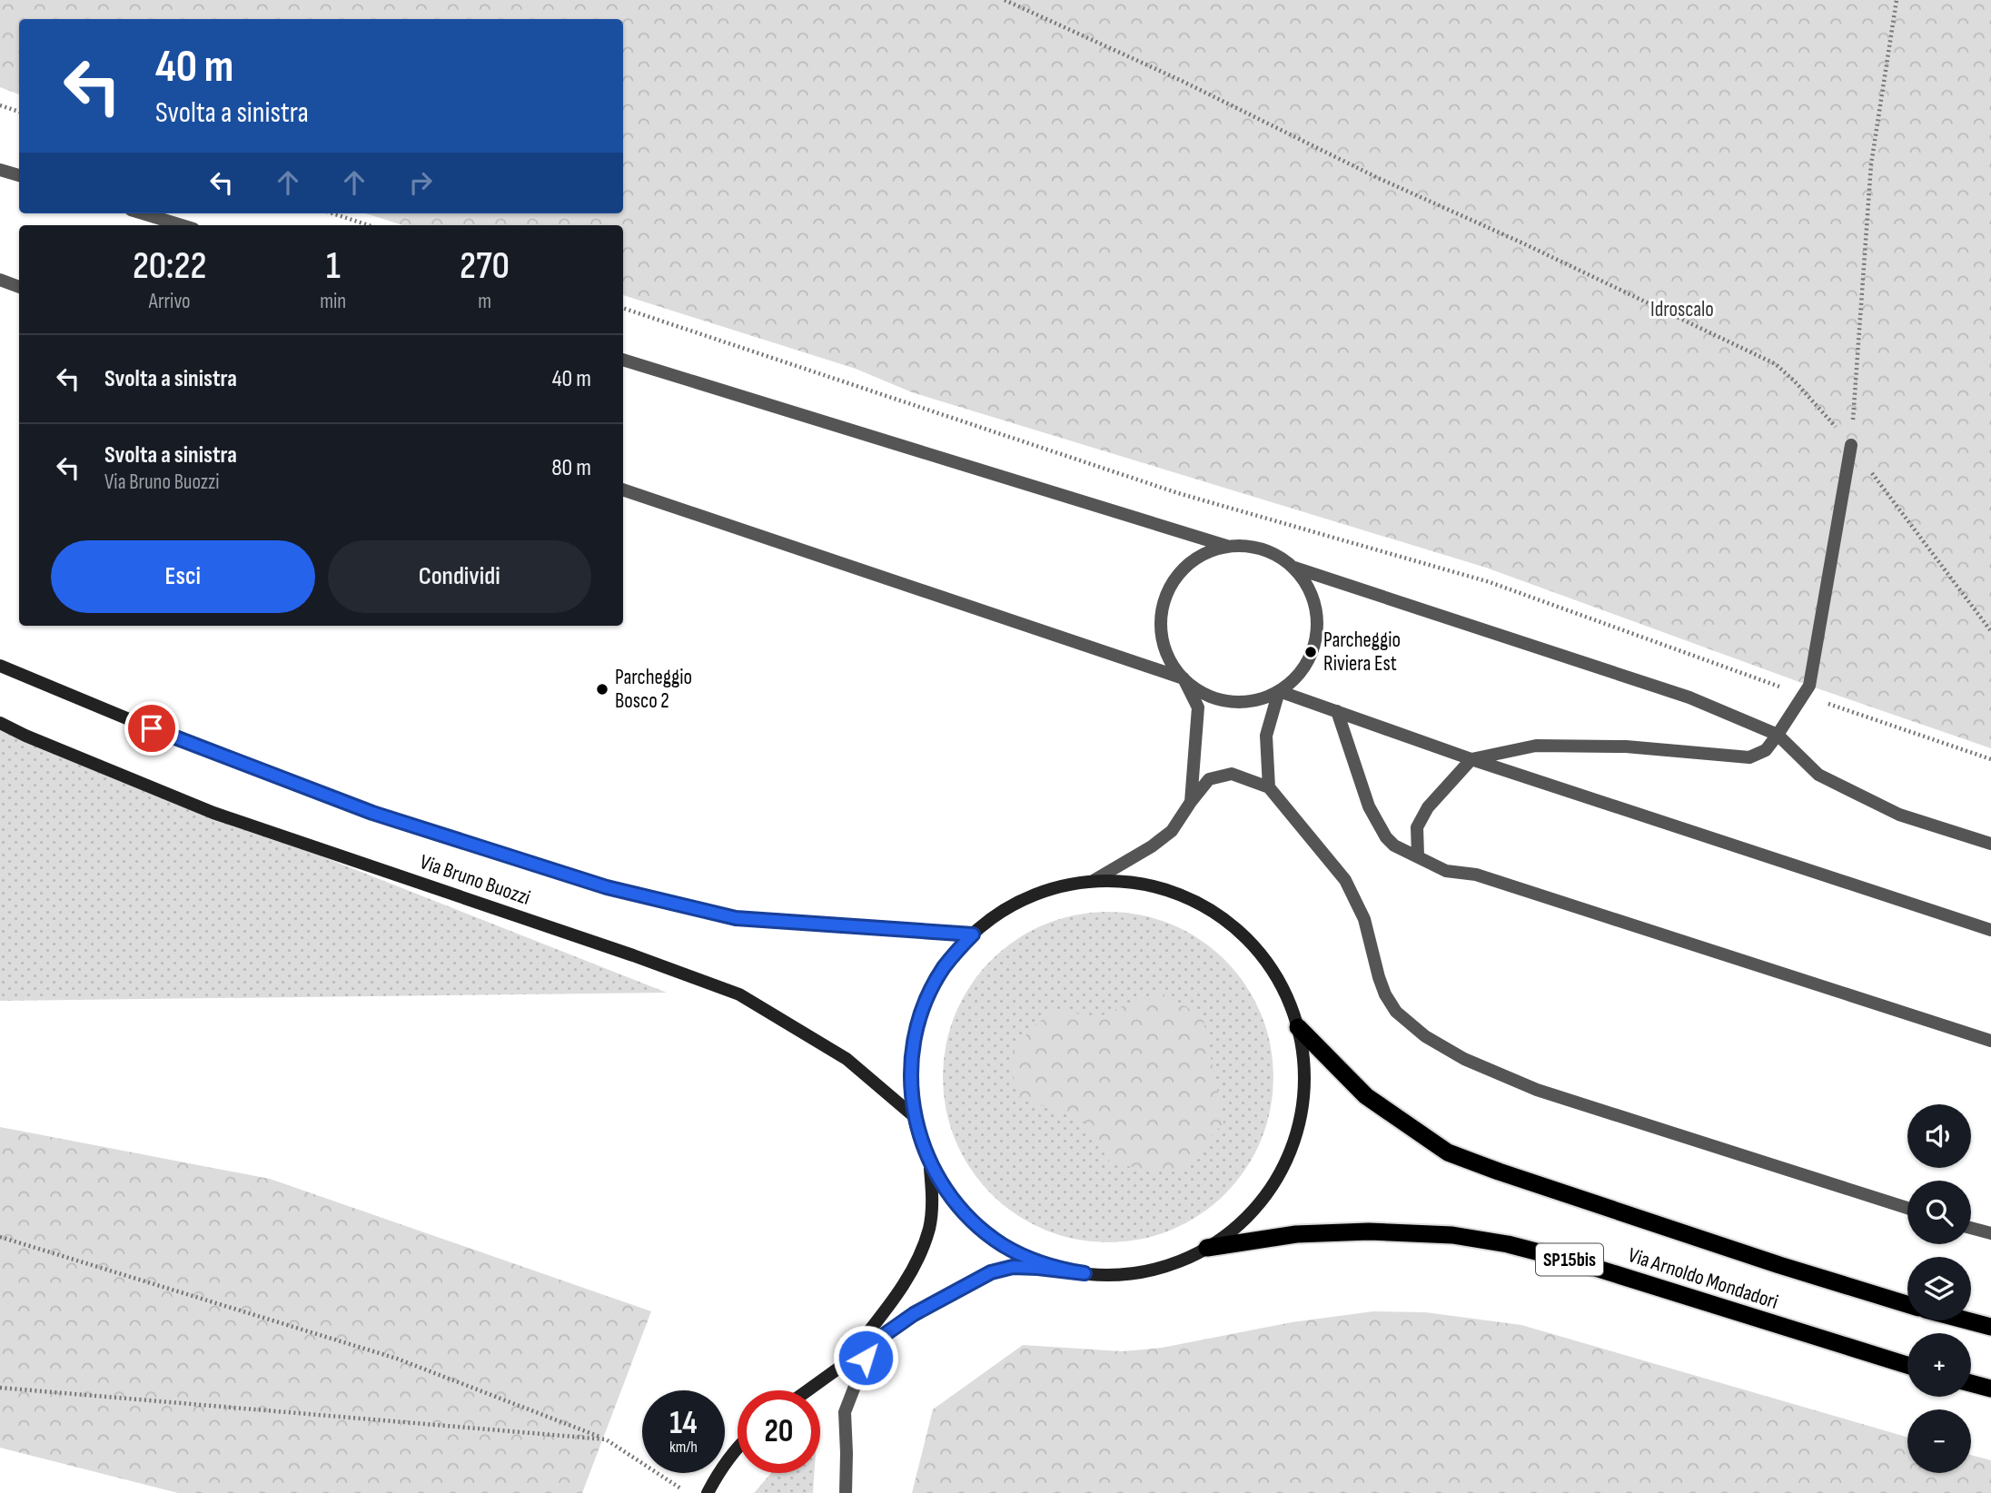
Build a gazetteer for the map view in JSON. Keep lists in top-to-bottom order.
{
  "streets": {
    "highway": ["SP15bis", "Via Arnoldo Mondadori"],
    "main road": ["Via Bruno Buozzi"]
  },
  "crossings": [
    ["Via Bruno Buozzi", "SP15bis"],
    ["SP15bis", "Via Arnoldo Mondadori"]
  ],
  "parks": ["Idroscalo"],
  "places": ["Parcheggio Riviera Est", "Parcheggio Bosco 2"],
  "page": {
    "turn": ["40 m", "Svolta a sinistra"],
    "eta": [
      "20:22",
      "Arrivo",
      "1",
      "min",
      "270",
      "m"
    ],
    "list": [
      {
        "name": "Svolta a sinistra",
        "value": "40 m"
      },
      {
        "name": "Svolta a sinistra",
        "note": "Via Bruno Buozzi",
        "value": "80 m"
      }
    ],
    "buttons": ["Esci", "Condividi"],
    "map_buttons": ["+", "−"],
    "speed": "14 km/h",
    "limit": "20"
  }
}
